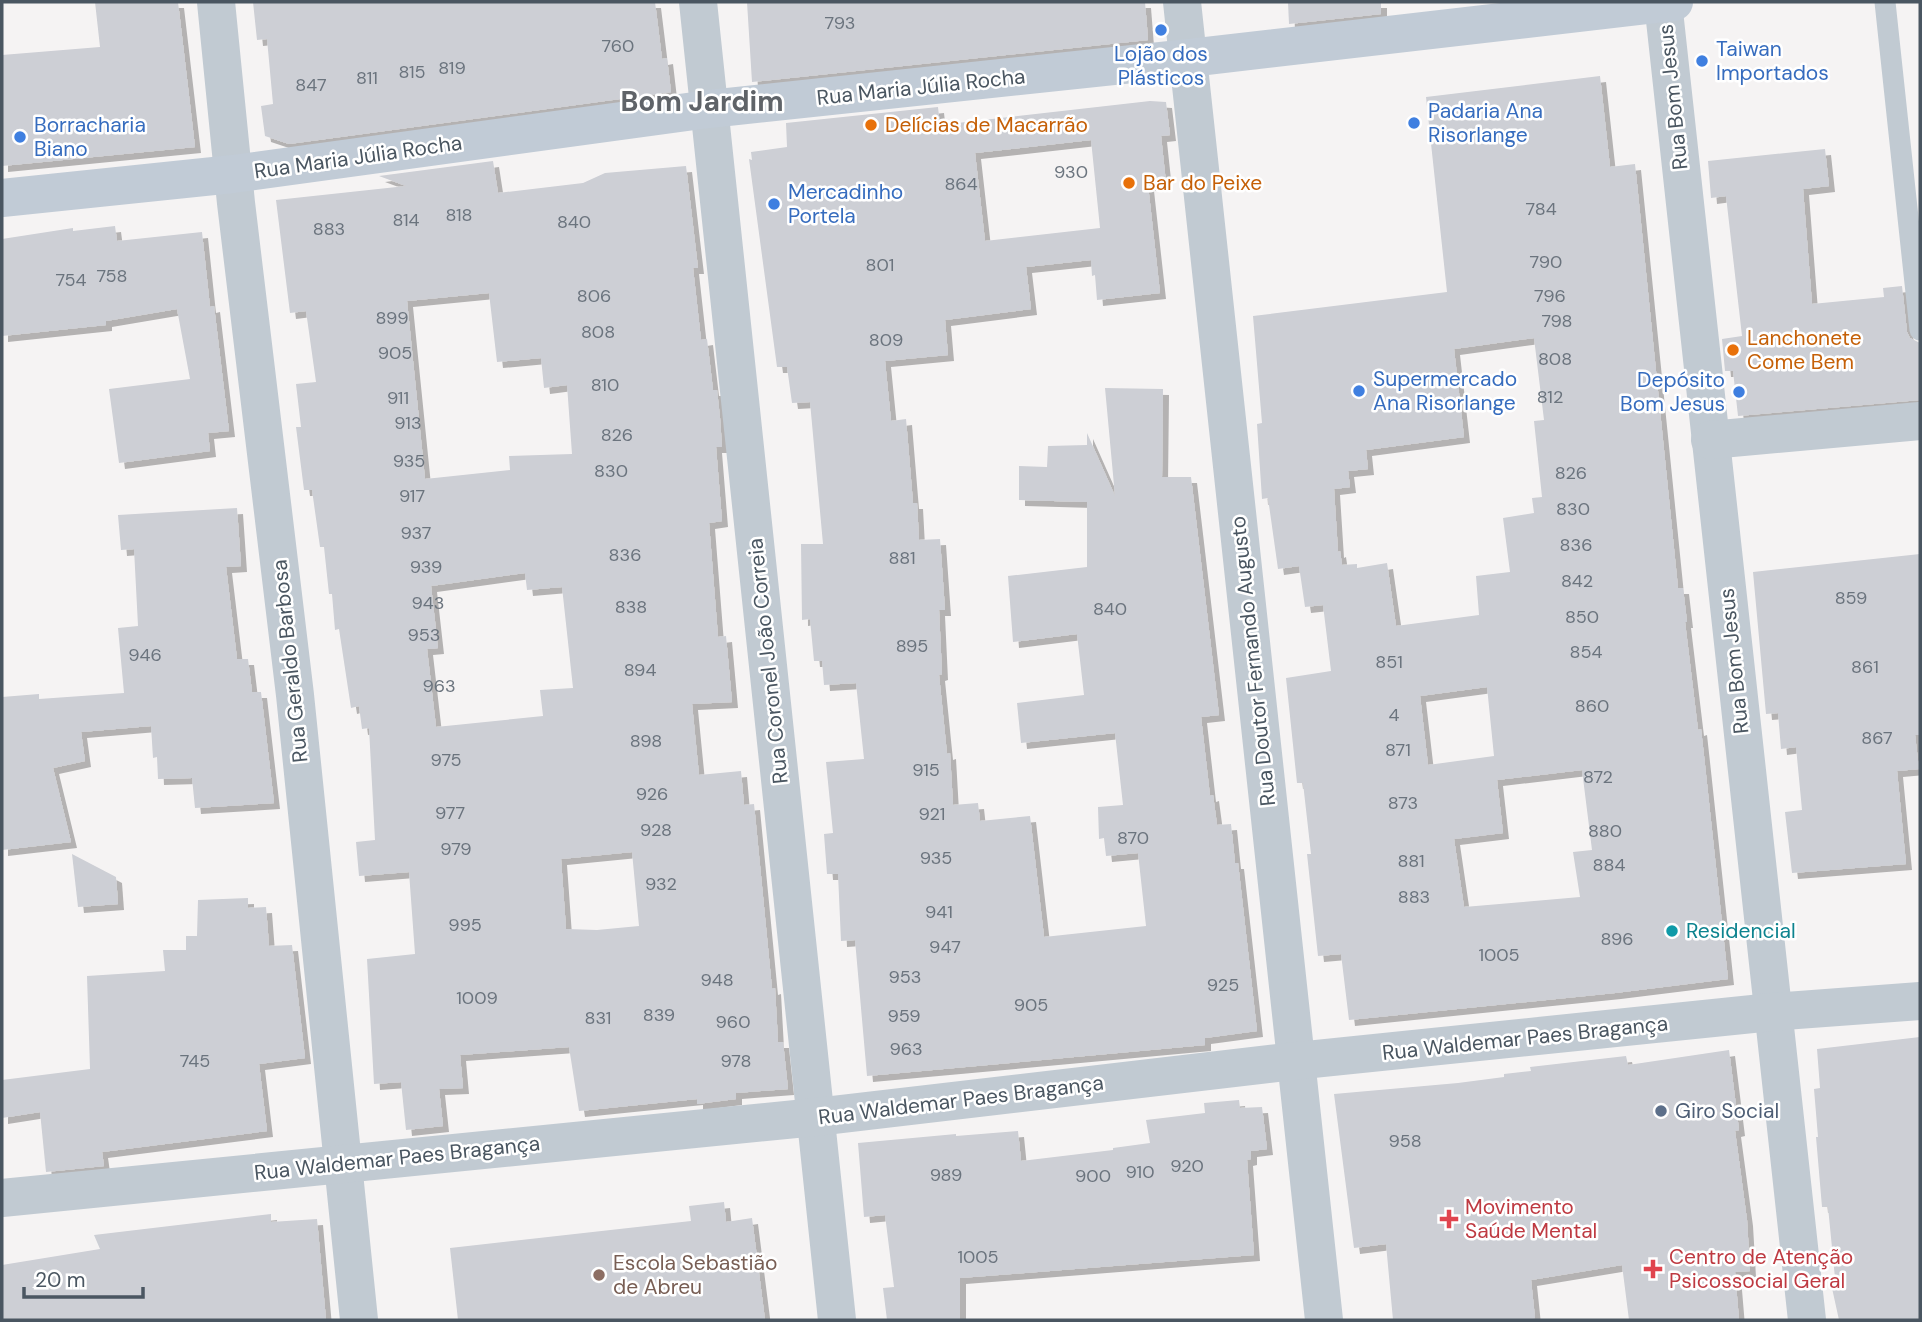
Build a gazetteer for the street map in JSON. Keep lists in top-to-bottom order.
{
  "streets": {
    "street": [
      "Rua Maria Júlia Rocha",
      "Rua Bom Jesus",
      "Rua Geraldo Barbosa",
      "Rua Coronel João Correia",
      "Rua Doutor Fernando Augusto",
      "Rua Waldemar Paes Bragança"
    ]
  },
  "crossings": [
    ["Rua Maria Júlia Rocha", "Rua Bom Jesus"],
    ["Rua Maria Júlia Rocha", "Rua Geraldo Barbosa"],
    ["Rua Maria Júlia Rocha", "Rua Coronel João Correia"],
    ["Rua Maria Júlia Rocha", "Rua Doutor Fernando Augusto"],
    ["Rua Bom Jesus", "Rua Waldemar Paes Bragança"],
    ["Rua Geraldo Barbosa", "Rua Waldemar Paes Bragança"],
    ["Rua Coronel João Correia", "Rua Waldemar Paes Bragança"],
    ["Rua Doutor Fernando Augusto", "Rua Waldemar Paes Bragança"]
  ],
  "districts": ["Bom Jardim"],
  "places": {
    "other": [
      "Lojão dos Plásticos",
      "Taiwan Importados",
      "Padaria Ana Risorlange",
      "Delícias de Macarrão",
      "Borracharia Biano",
      "Bar do Peixe",
      "Mercadinho Portela",
      "Lanchonete Come Bem",
      "Supermercado Ana Risorlange",
      "Depósito Bom Jesus",
      "Residencial",
      "Giro Social",
      "Escola Sebastião de Abreu"
    ],
    "health": ["Movimento Saúde Mental", "Centro de Atenção Psicossocial Geral"]
  },
  "house_numbers": [
    "793",
    "760",
    "819",
    "815",
    "811",
    "847",
    "930",
    "864",
    "784",
    "818",
    "814",
    "840",
    "883",
    "790",
    "801",
    "758",
    "754",
    "806",
    "796",
    "899",
    "798",
    "808",
    "809",
    "905",
    "808",
    "810",
    "812",
    "911",
    "913",
    "826",
    "935",
    "830",
    "826",
    "917",
    "830",
    "937",
    "836",
    "836",
    "881",
    "939",
    "842",
    "859",
    "943",
    "838",
    "840",
    "850",
    "953",
    "895",
    "854",
    "946",
    "851",
    "861",
    "894",
    "963",
    "860",
    "4",
    "867",
    "898",
    "871",
    "975",
    "915",
    "872",
    "926",
    "873",
    "977",
    "921",
    "928",
    "880",
    "870",
    "979",
    "935",
    "881",
    "884",
    "932",
    "883",
    "941",
    "995",
    "896",
    "947",
    "1005",
    "953",
    "948",
    "925",
    "1009",
    "905",
    "839",
    "959",
    "831",
    "960",
    "963",
    "745",
    "978",
    "958",
    "920",
    "910",
    "989",
    "900",
    "1005"
  ],
  "scale_bar": "20 m"
}
